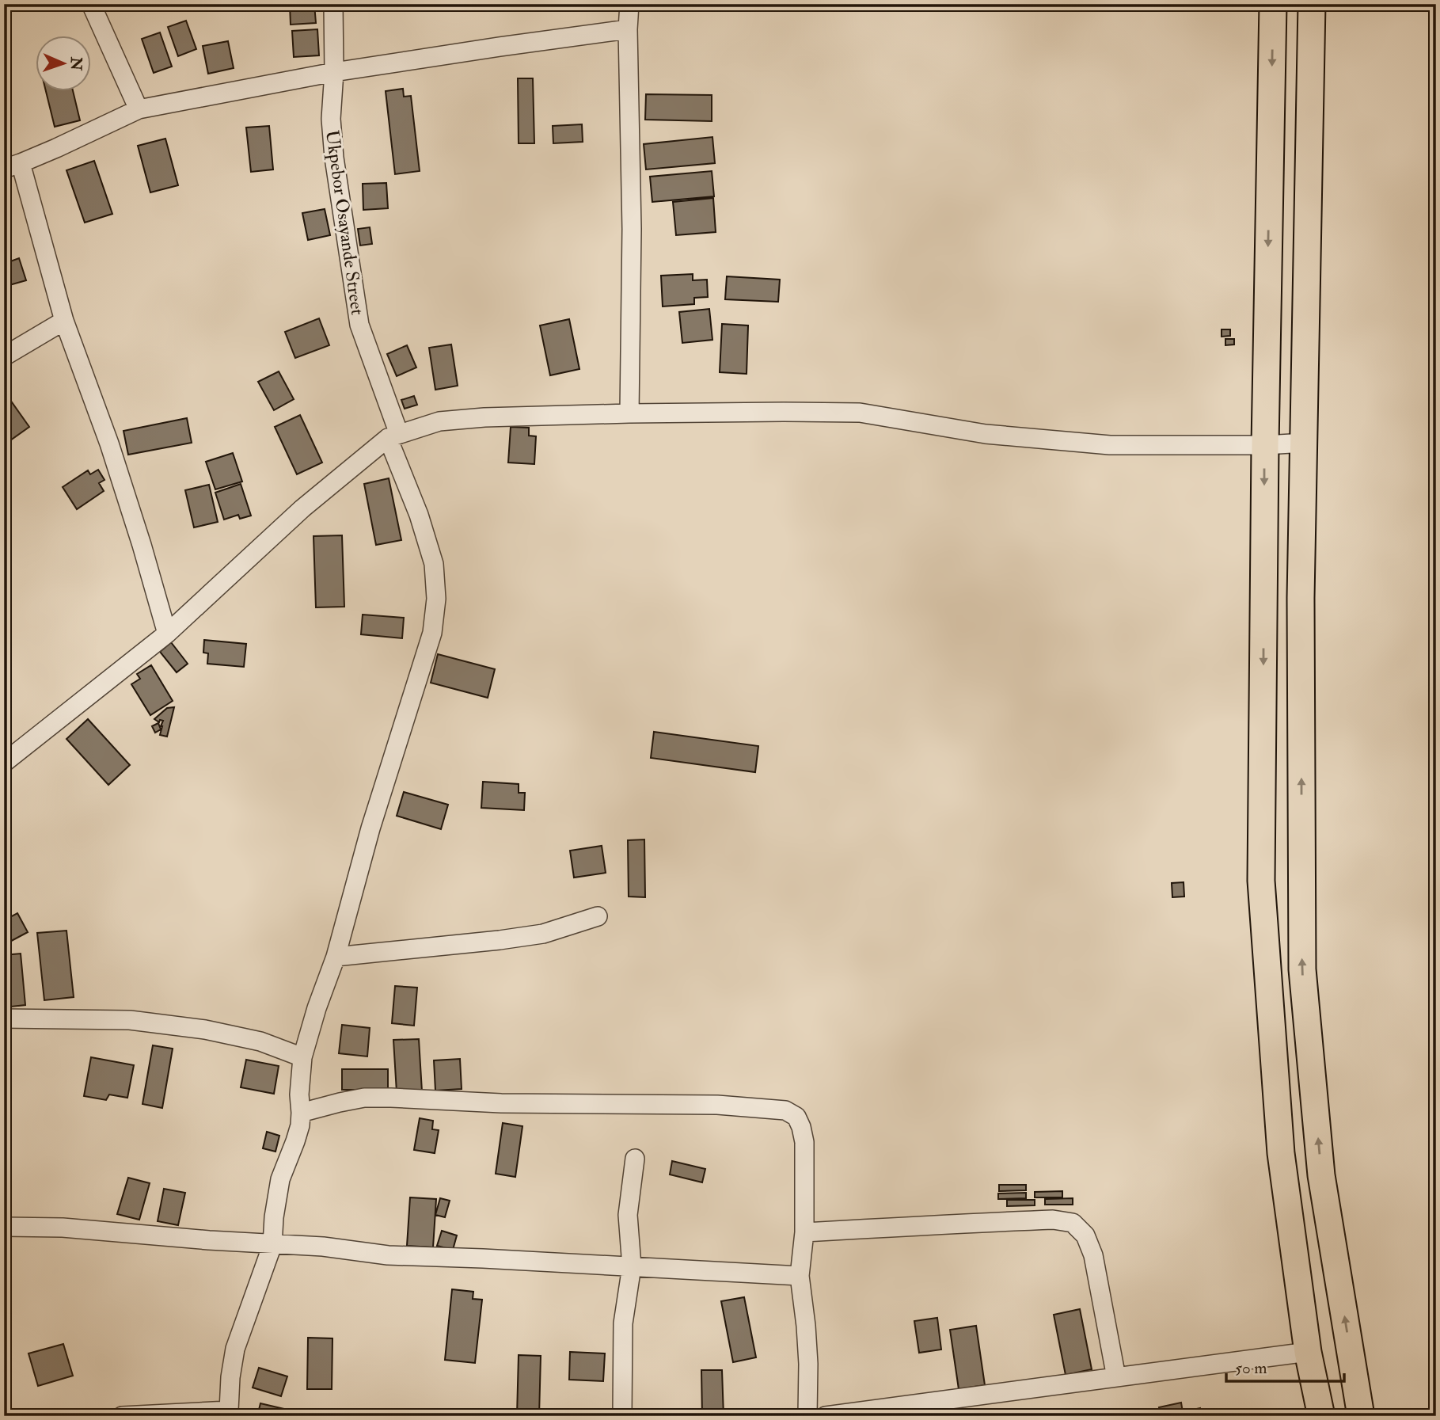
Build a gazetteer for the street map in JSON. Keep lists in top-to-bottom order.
{
  "streets": {
    "street": ["Ukpebor Osayande Street"]
  },
  "scale_bar": "50 m",
  "north": "right"
}
